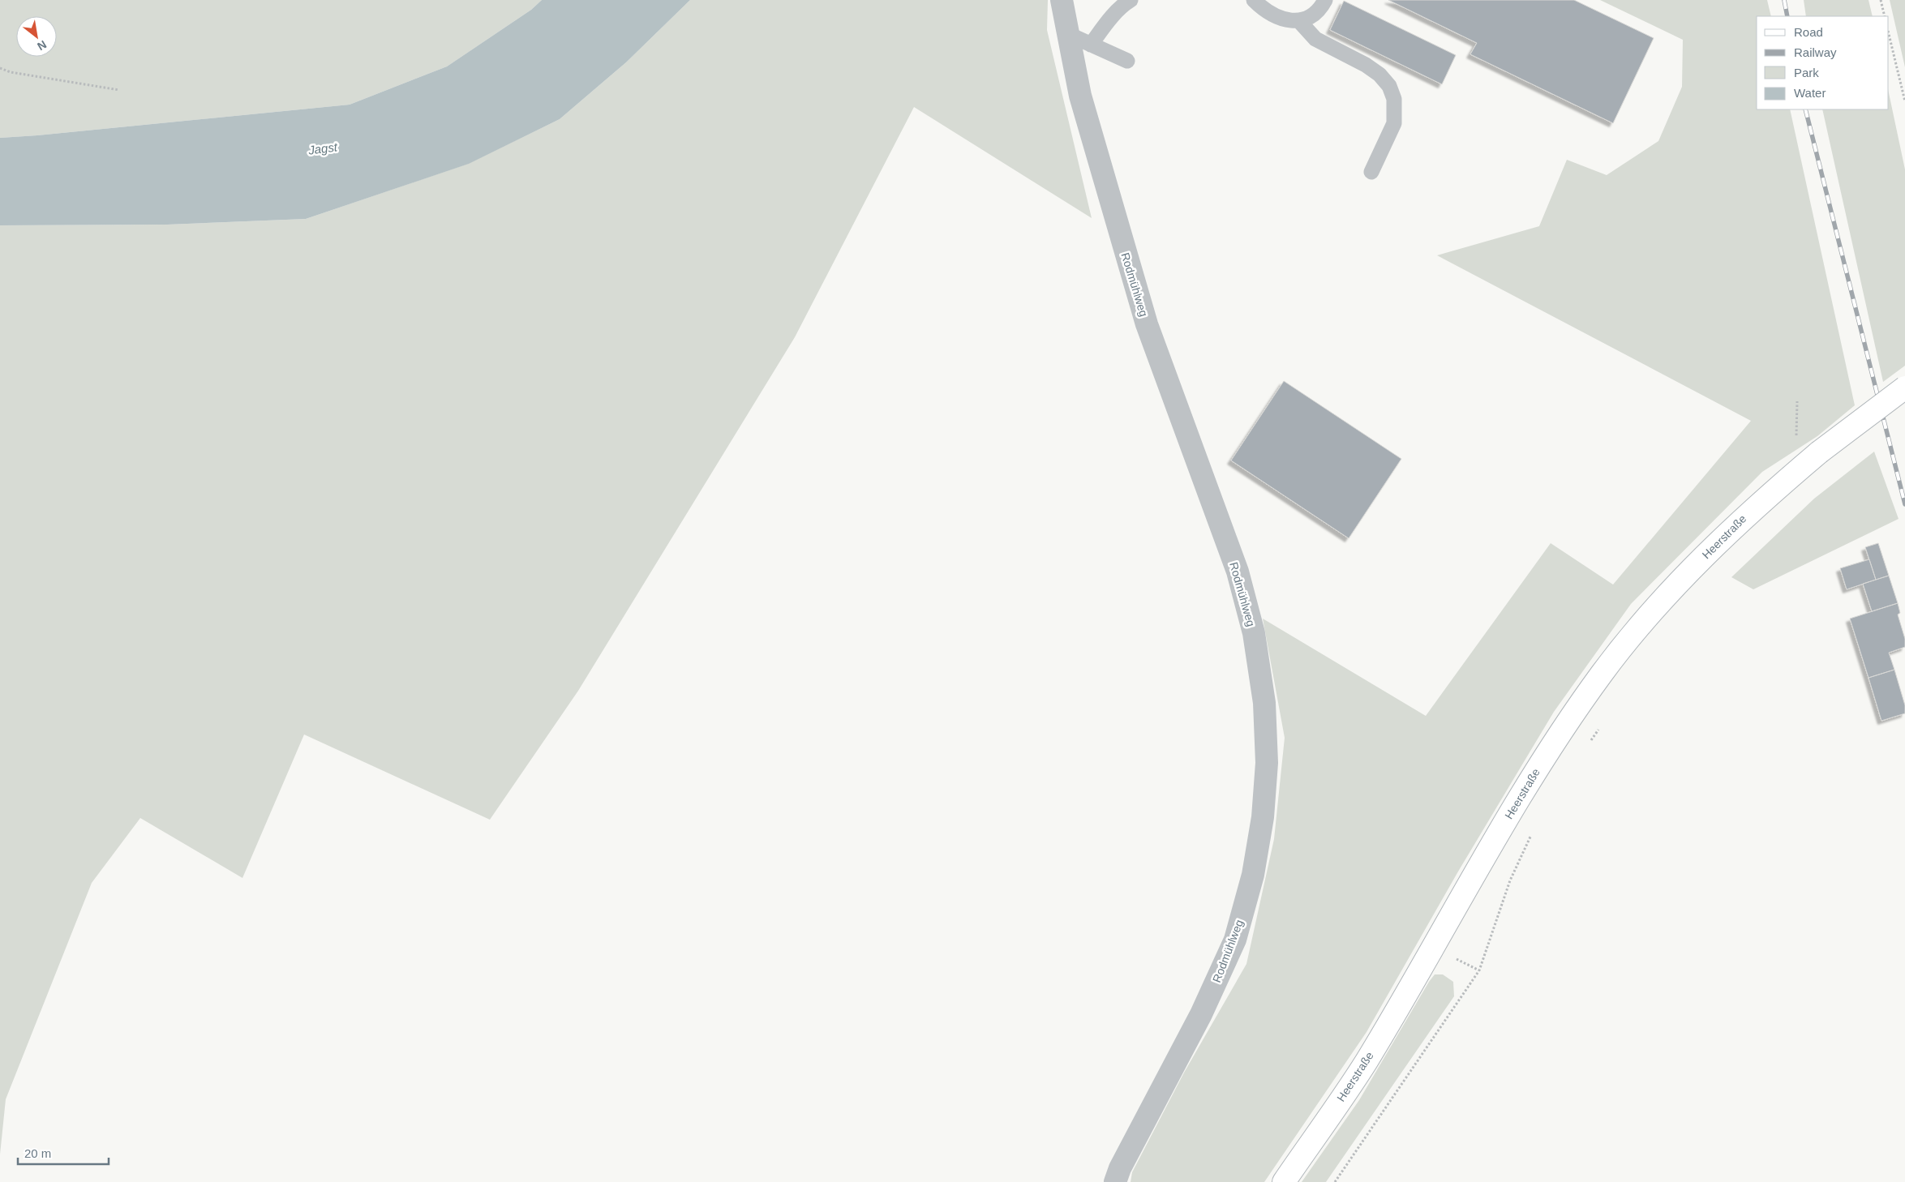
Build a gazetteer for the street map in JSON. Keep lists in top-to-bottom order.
{
  "streets": {
    "street": ["Rodmühlweg", "Heerstraße"]
  },
  "water": ["Jagst"],
  "legend": [
    "Road",
    "Railway",
    "Park",
    "Water"
  ],
  "scale_bar": "20 m",
  "north": "bottom right"
}
